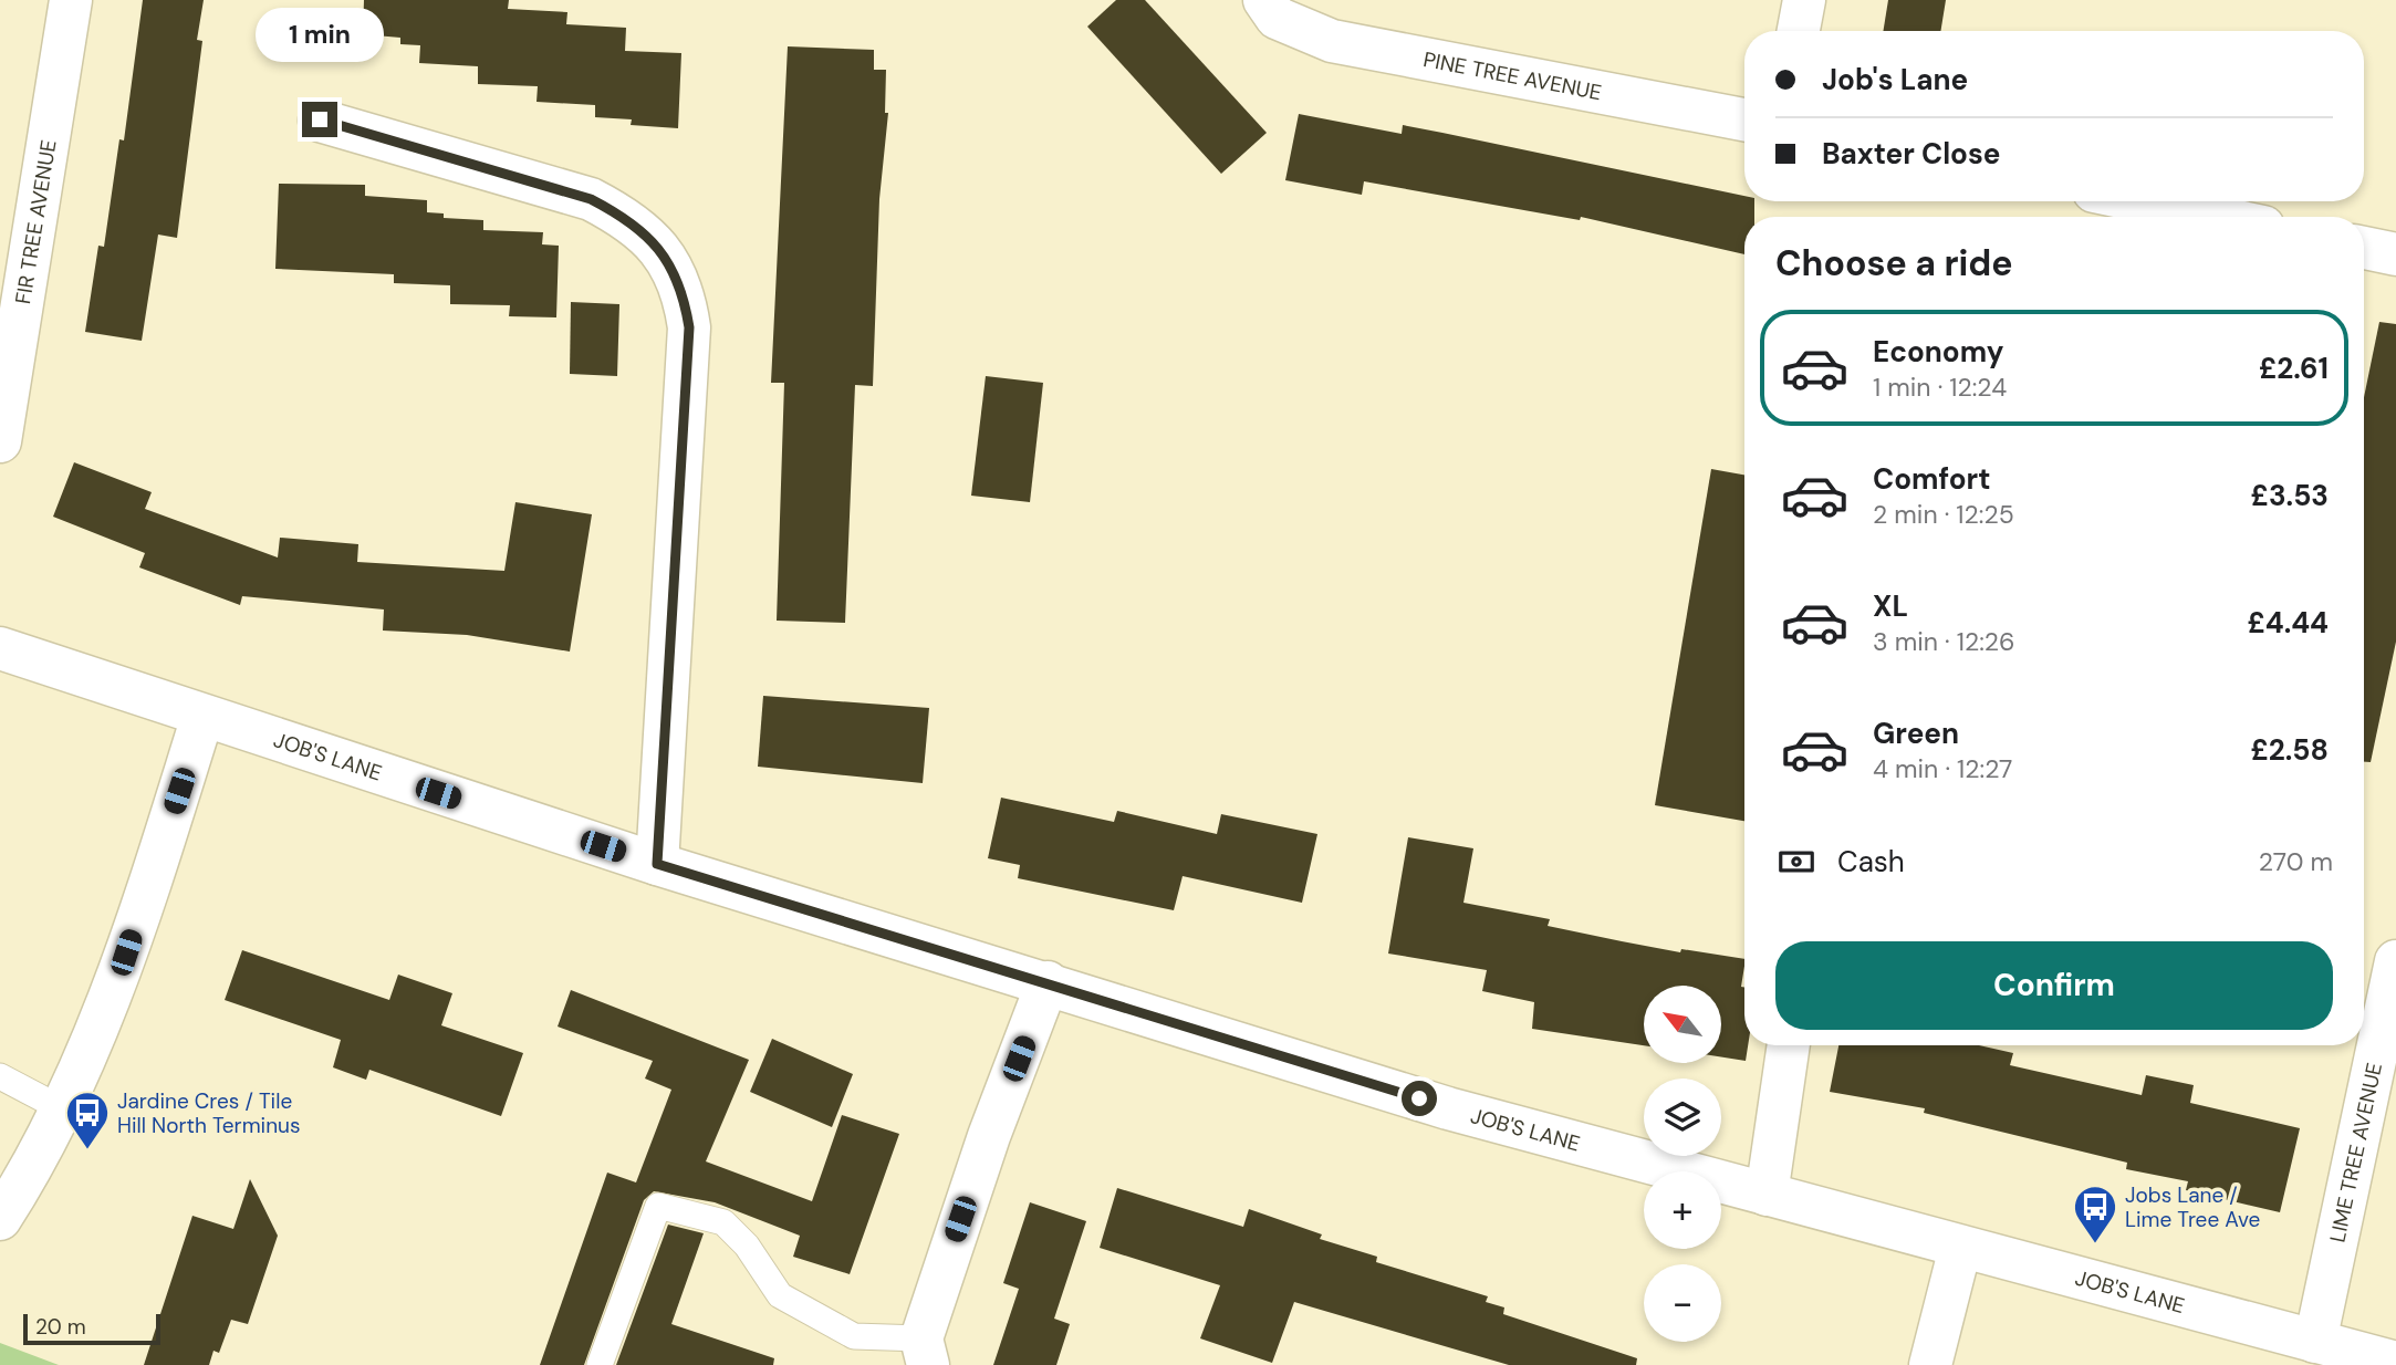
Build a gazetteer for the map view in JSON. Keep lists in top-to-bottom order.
{
  "streets": {
    "street": [
      "PINE TREE AVENUE",
      "FIR TREE AVENUE",
      "JOB'S LANE",
      "LIME TREE AVENUE"
    ]
  },
  "crossings": [
    ["JOB'S LANE", "LIME TREE AVENUE"]
  ],
  "places": {
    "bus stop": ["Jardine Cres / Tile Hill North Terminus", "Jobs Lane / Lime Tree Ave"]
  },
  "scale_bar": "20 m",
  "north": "top left",
  "page": {
    "bubble": "1 min",
    "banner": ["Job's Lane", "Baxter Close"],
    "heading": "Choose a ride",
    "list": [
      {
        "name": "Economy",
        "note": "1 min · 12:24",
        "value": "£2.61"
      },
      {
        "name": "Comfort",
        "note": "2 min · 12:25",
        "value": "£3.53"
      },
      {
        "name": "XL",
        "note": "3 min · 12:26",
        "value": "£4.44"
      },
      {
        "name": "Green",
        "note": "4 min · 12:27",
        "value": "£2.58"
      }
    ],
    "pay": ["Cash", "270 m"],
    "buttons": "Confirm",
    "map_buttons": ["+", "−"],
    "scale": "20 m"
  }
}
